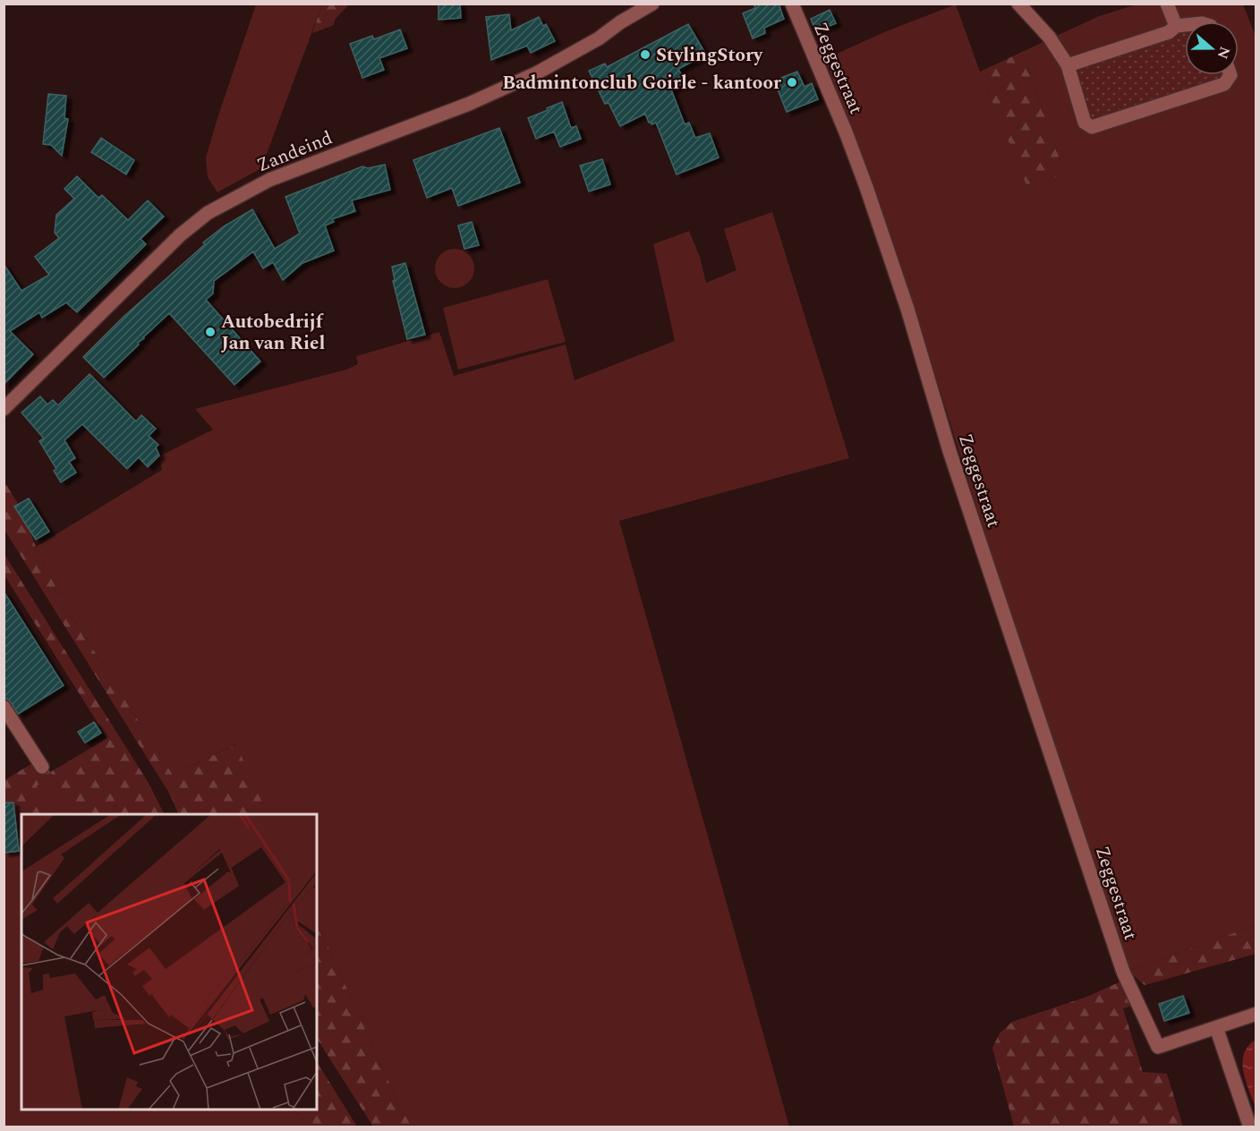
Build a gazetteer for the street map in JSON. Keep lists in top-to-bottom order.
{
  "streets": {
    "street": ["Zeggestraat", "Zandeind"]
  },
  "places": ["StylingStory", "Badmintonclub Goirle - kantoor", "Autobedrijf Jan van Riel"],
  "north": "right"
}
